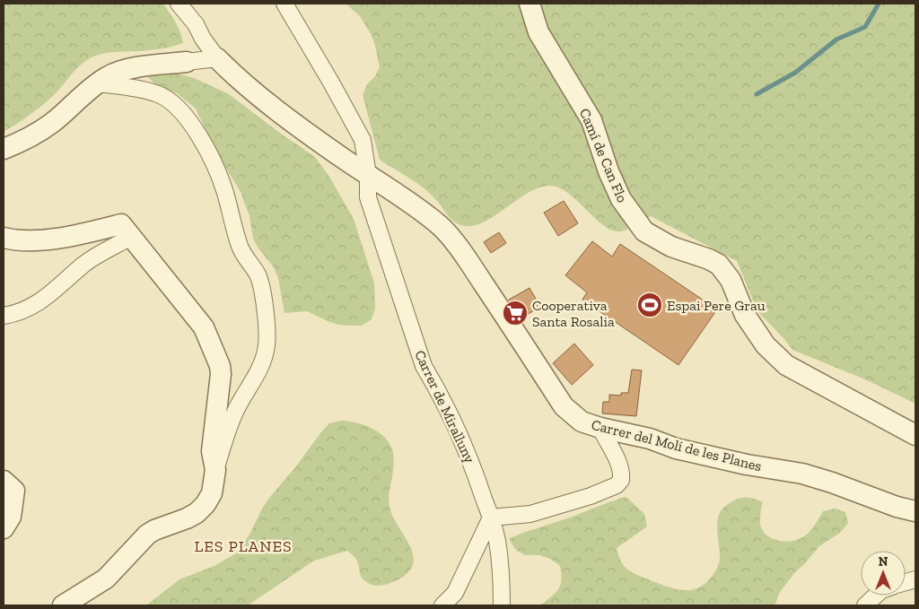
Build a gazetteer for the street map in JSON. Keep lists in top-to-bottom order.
{
  "streets": {
    "street": ["Camí de Can Flo", "Carrer de Miralluny", "Carrer del Molí de les Planes"]
  },
  "crossings": [
    ["Carrer de Miralluny", "Carrer del Molí de les Planes"]
  ],
  "districts": ["LES PLANES"],
  "places": {
    "sports": ["Espai Pere Grau"],
    "supermarket": ["Cooperativa Santa Rosalia"]
  },
  "north": "top"
}
